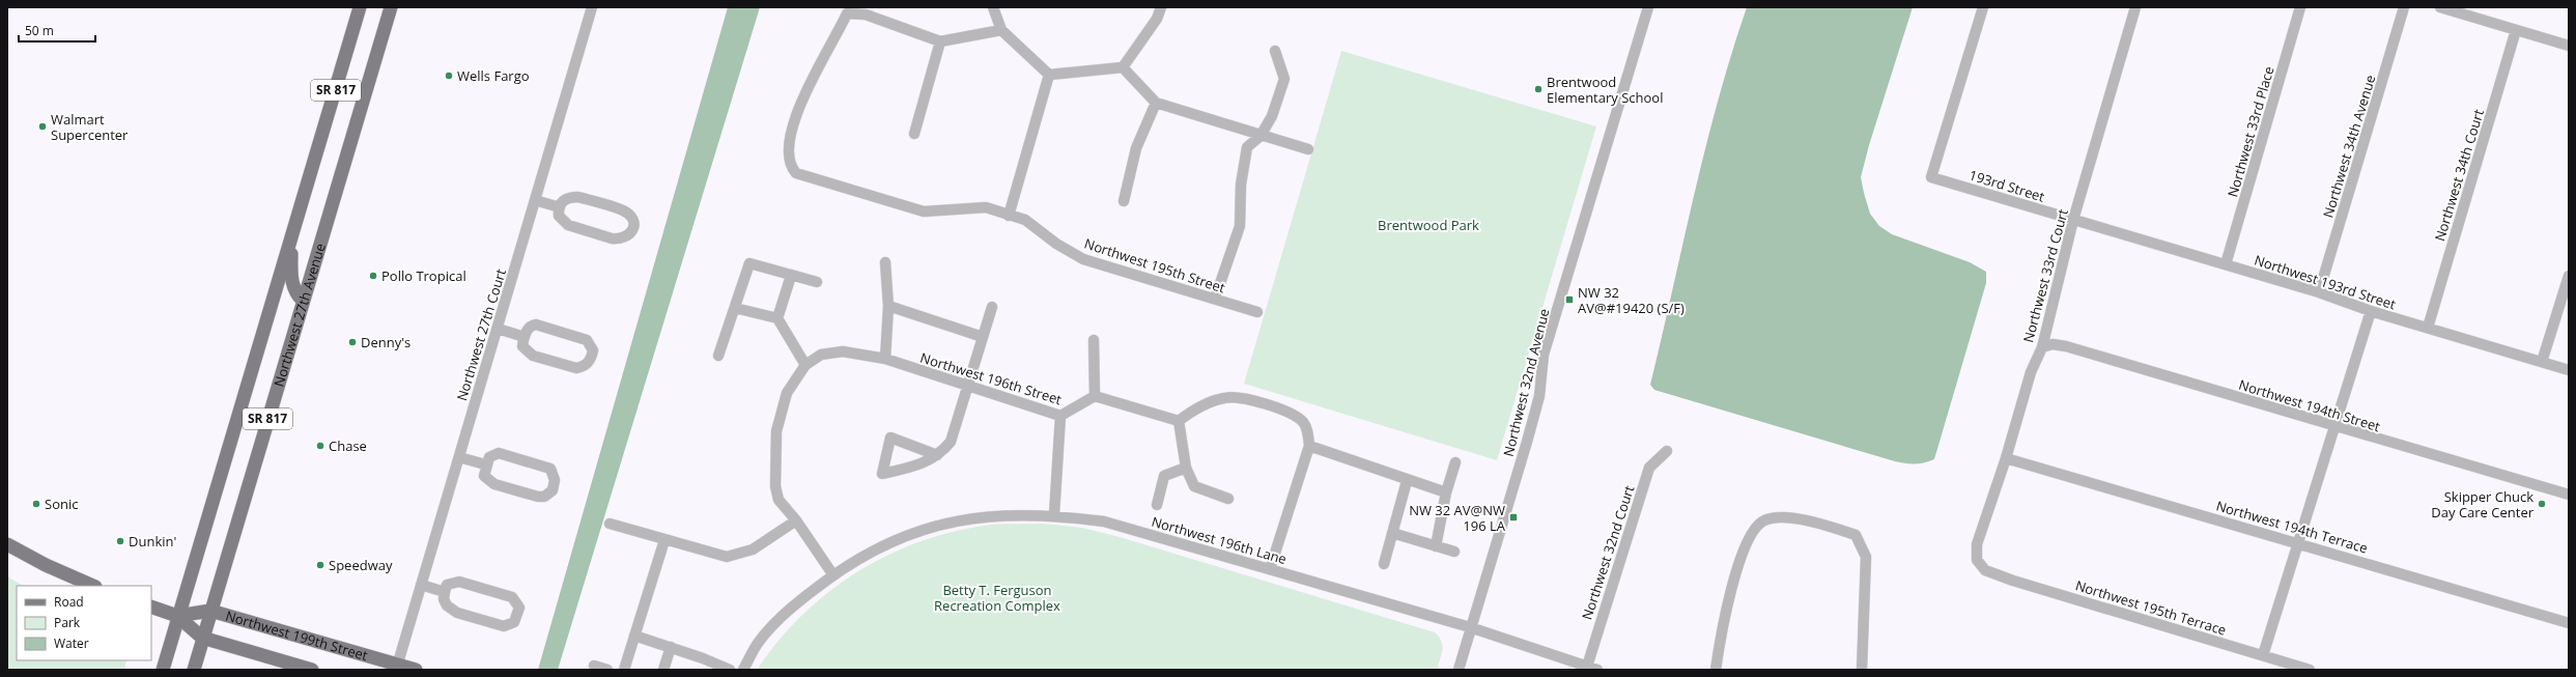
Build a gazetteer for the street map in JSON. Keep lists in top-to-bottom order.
{
  "streets": {
    "main road": ["SR 817", "Northwest 27th Avenue", "Northwest 199th Street"],
    "street": [
      "Northwest 33rd Place",
      "Northwest 34th Avenue",
      "Northwest 34th Court",
      "193rd Street",
      "Northwest 195th Street",
      "Northwest 33rd Court",
      "Northwest 193rd Street",
      "Northwest 27th Court",
      "Northwest 196th Street",
      "Northwest 32nd Avenue",
      "Northwest 194th Street",
      "Northwest 194th Terrace",
      "Northwest 196th Lane",
      "Northwest 32nd Court",
      "Northwest 195th Terrace"
    ]
  },
  "crossings": [
    ["SR 817", "Northwest 199th Street"],
    ["Northwest 33rd Place", "Northwest 193rd Street"],
    ["Northwest 34th Avenue", "Northwest 193rd Street"],
    ["Northwest 34th Court", "Northwest 193rd Street"],
    ["193rd Street", "Northwest 33rd Court"],
    ["193rd Street", "Northwest 193rd Street"],
    ["Northwest 33rd Court", "Northwest 193rd Street"],
    ["Northwest 33rd Court", "Northwest 194th Street"],
    ["Northwest 33rd Court", "Northwest 194th Terrace"],
    ["Northwest 33rd Court", "Northwest 195th Terrace"],
    ["Northwest 27th Avenue", "Northwest 199th Street"],
    ["Northwest 27th Court", "Northwest 199th Street"],
    ["Northwest 32nd Avenue", "Northwest 196th Lane"],
    ["Northwest 196th Lane", "Northwest 32nd Court"]
  ],
  "parks": ["Brentwood Park", "Betty T. Ferguson Recreation Complex"],
  "places": {
    "other": [
      "Wells Fargo",
      "Brentwood Elementary School",
      "Walmart Supercenter",
      "Pollo Tropical",
      "Denny's",
      "Chase",
      "Sonic",
      "Skipper Chuck Day Care Center",
      "Dunkin'",
      "Speedway"
    ],
    "transit": ["NW 32 AV@#19420 (S/F)", "NW 32 AV@NW 196 LA"]
  },
  "legend": ["Road", "Park", "Water"],
  "scale_bar": "50 m"
}
